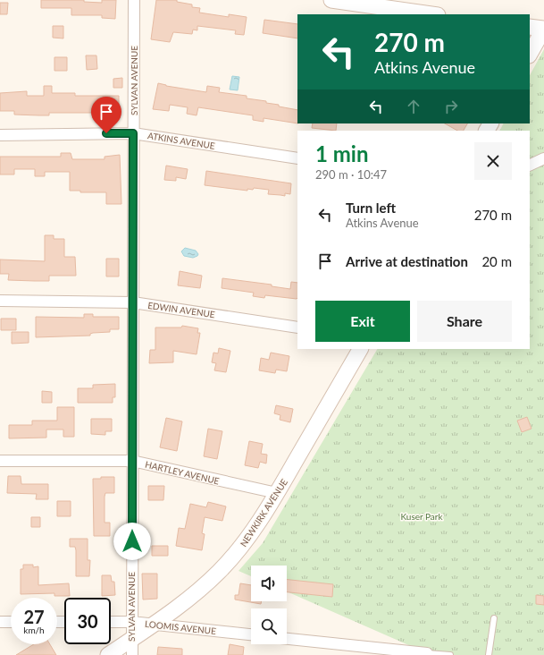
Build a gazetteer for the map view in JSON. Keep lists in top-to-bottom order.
{
  "streets": {
    "street": [
      "SYLVAN AVENUE",
      "ATKINS AVENUE",
      "EDWIN AVENUE",
      "HARTLEY AVENUE",
      "NEWKIRK AVENUE",
      "LOOMIS AVENUE"
    ]
  },
  "crossings": [
    ["SYLVAN AVENUE", "ATKINS AVENUE"],
    ["SYLVAN AVENUE", "EDWIN AVENUE"],
    ["SYLVAN AVENUE", "HARTLEY AVENUE"],
    ["SYLVAN AVENUE", "NEWKIRK AVENUE"],
    ["SYLVAN AVENUE", "LOOMIS AVENUE"],
    ["HARTLEY AVENUE", "NEWKIRK AVENUE"],
    ["NEWKIRK AVENUE", "LOOMIS AVENUE"]
  ],
  "parks": ["Kuser Park"],
  "page": {
    "turn": ["270 m", "Atkins Avenue"],
    "heading": ["1 min", "290 m · 10:47"],
    "list": [
      {
        "name": "Turn left",
        "note": "Atkins Avenue",
        "value": "270 m"
      },
      {
        "name": "Arrive at destination",
        "value": "20 m"
      }
    ],
    "buttons": ["Exit", "Share"],
    "speed": "27 km/h",
    "limit": "30"
  }
}
